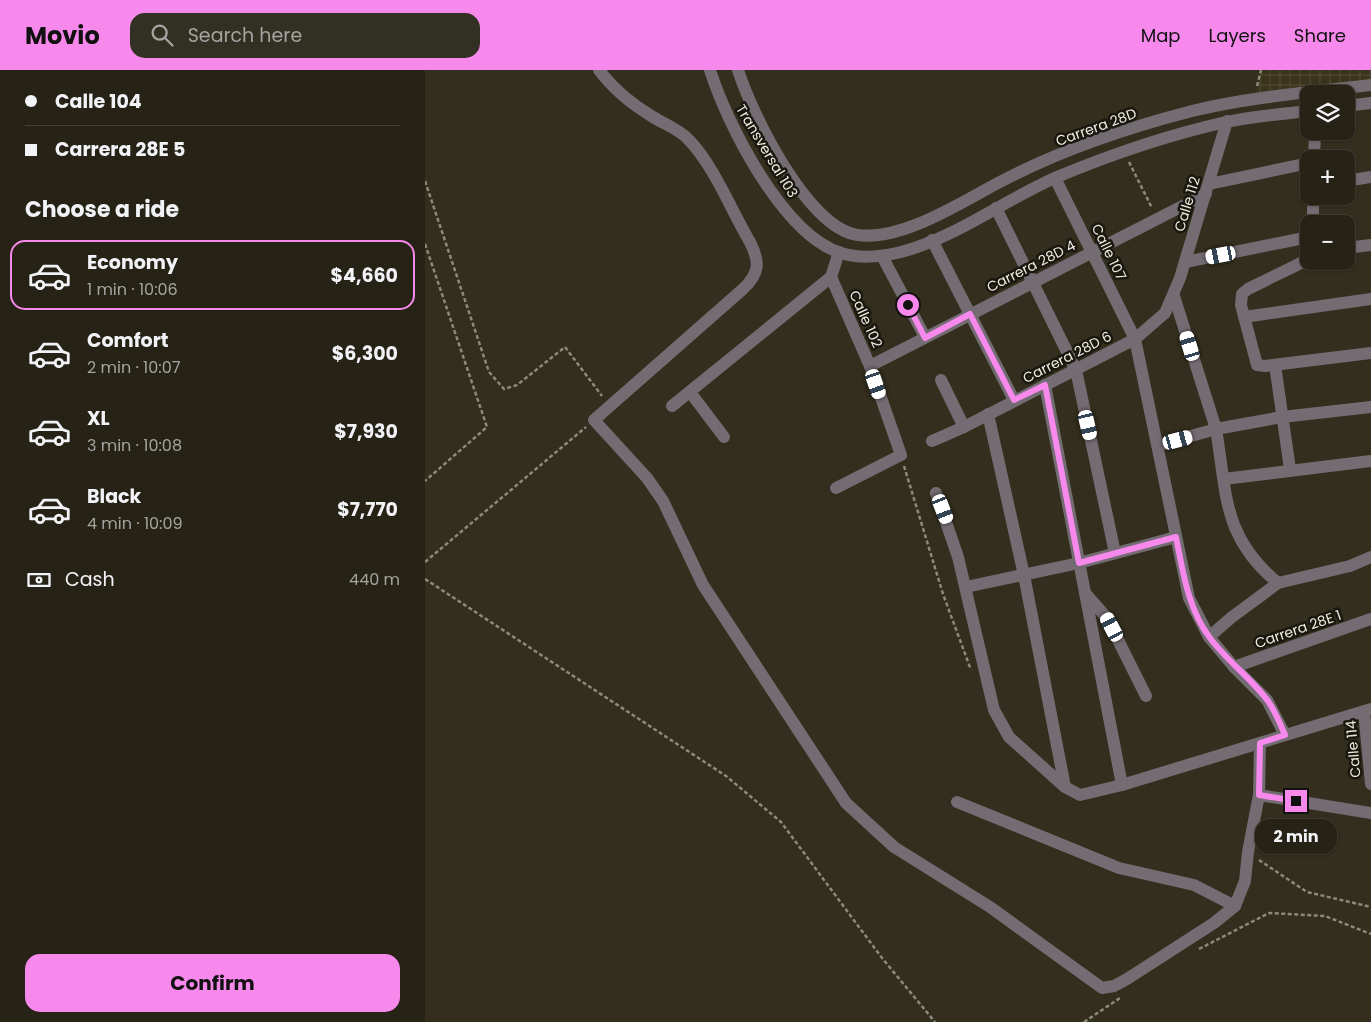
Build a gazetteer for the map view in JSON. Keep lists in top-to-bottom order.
{
  "streets": {
    "street": [
      "Carrera 28D",
      "Transversal 103",
      "Calle 112",
      "Calle 107",
      "Carrera 28D 4",
      "Calle 102",
      "Carrera 28D 6",
      "Carrera 28E 1",
      "Calle 114"
    ]
  },
  "crossings": [
    ["Carrera 28D", "Transversal 103"],
    ["Calle 112", "Carrera 28D 4"],
    ["Calle 112", "Carrera 28D 6"],
    ["Calle 107", "Carrera 28D 4"],
    ["Calle 107", "Carrera 28D 6"],
    ["Calle 107", "Carrera 28E 1"],
    ["Carrera 28D 4", "Calle 102"]
  ],
  "page": {
    "header": "Movio",
    "search": "Search here",
    "nav": ["Map", "Layers", "Share"],
    "banner": ["Calle 104", "Carrera 28E 5"],
    "map_buttons": ["+", "−"],
    "heading": "Choose a ride",
    "list": [
      {
        "name": "Economy",
        "note": "1 min · 10:06",
        "value": "$4,660"
      },
      {
        "name": "Comfort",
        "note": "2 min · 10:07",
        "value": "$6,300"
      },
      {
        "name": "XL",
        "note": "3 min · 10:08",
        "value": "$7,930"
      },
      {
        "name": "Black",
        "note": "4 min · 10:09",
        "value": "$7,770"
      }
    ],
    "pay": ["Cash", "440 m"],
    "bubble": "2 min",
    "buttons": "Confirm"
  }
}
